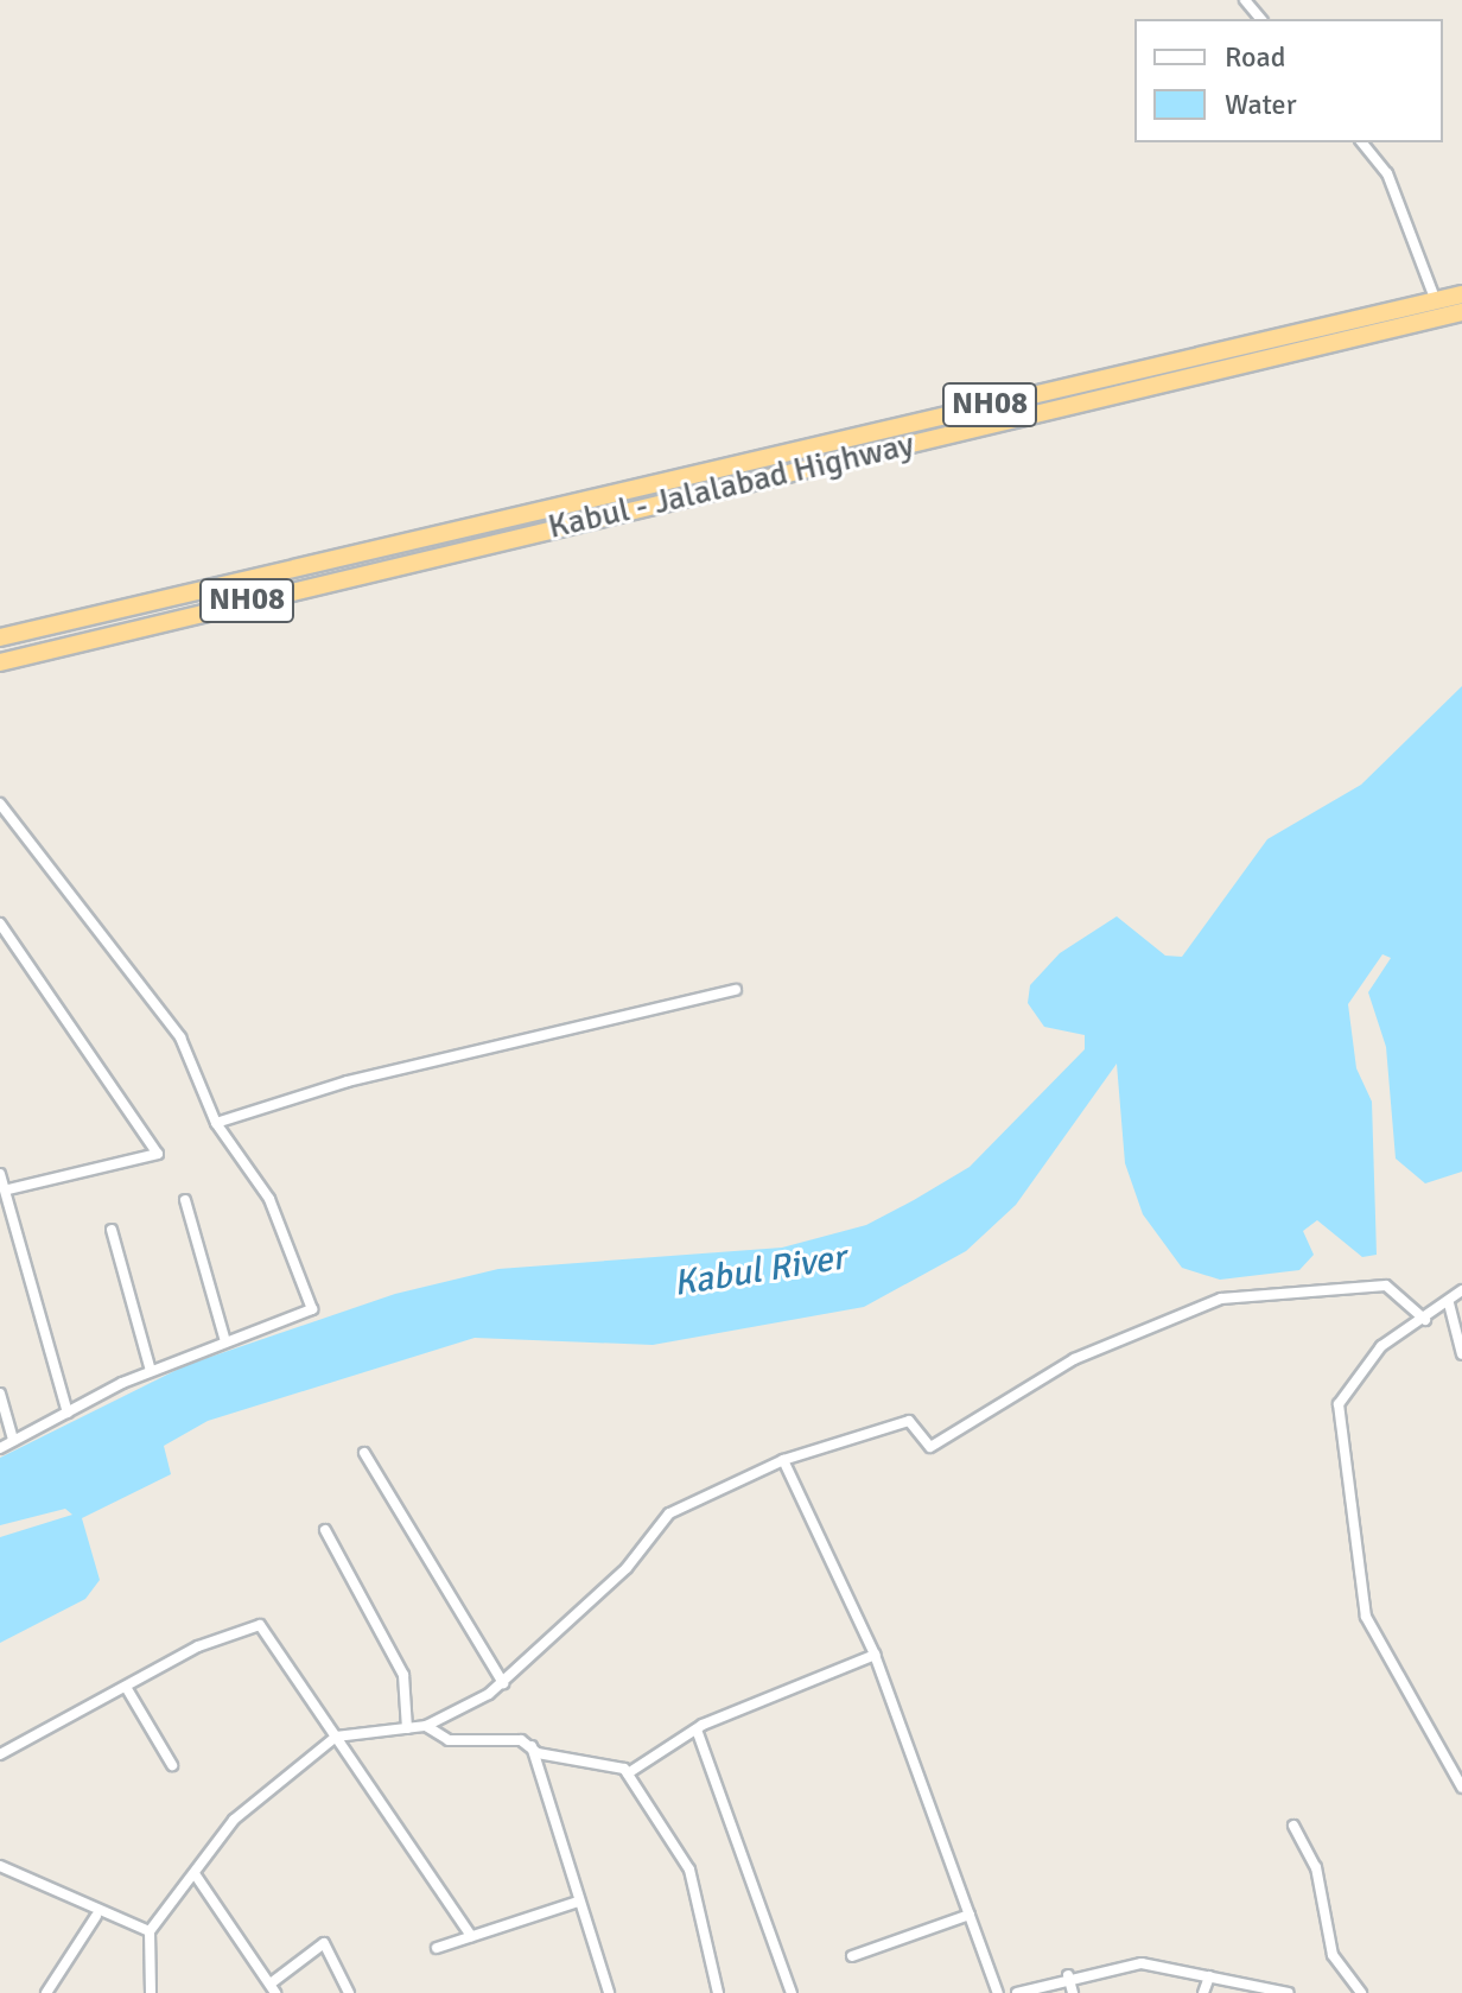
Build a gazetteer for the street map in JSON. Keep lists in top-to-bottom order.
{
  "streets": {
    "highway": ["NH08", "Kabul - Jalalabad Highway"]
  },
  "water": ["Kabul River"],
  "legend": ["Road", "Water"]
}
